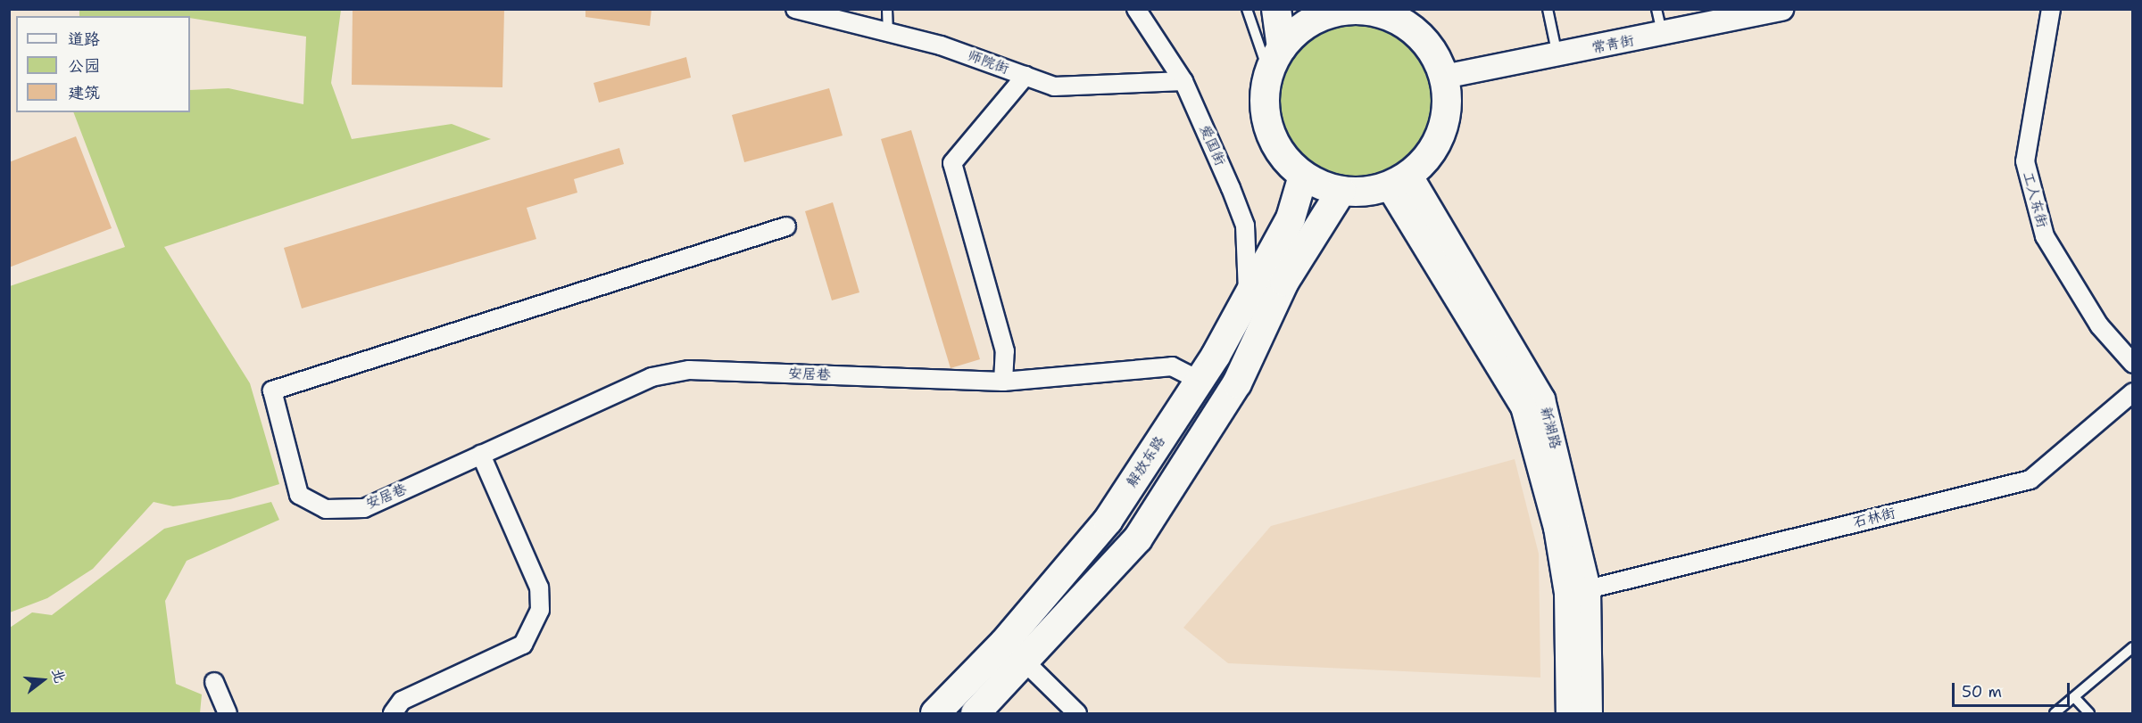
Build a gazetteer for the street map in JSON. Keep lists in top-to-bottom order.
{
  "streets": {
    "main road": ["新湖路", "解放东路"],
    "street": [
      "常青街",
      "师院街",
      "爱国街",
      "工人东街",
      "安居巷",
      "石林街"
    ]
  },
  "crossings": [
    ["常青街", "新湖路"],
    ["常青街", "解放东路"],
    ["师院街", "爱国街"],
    ["爱国街", "解放东路"],
    ["安居巷", "解放东路"],
    ["新湖路", "解放东路"],
    ["新湖路", "石林街"]
  ],
  "legend": ["道路", "公园", "建筑"],
  "scale_bar": "50 m",
  "north": "right"
}
